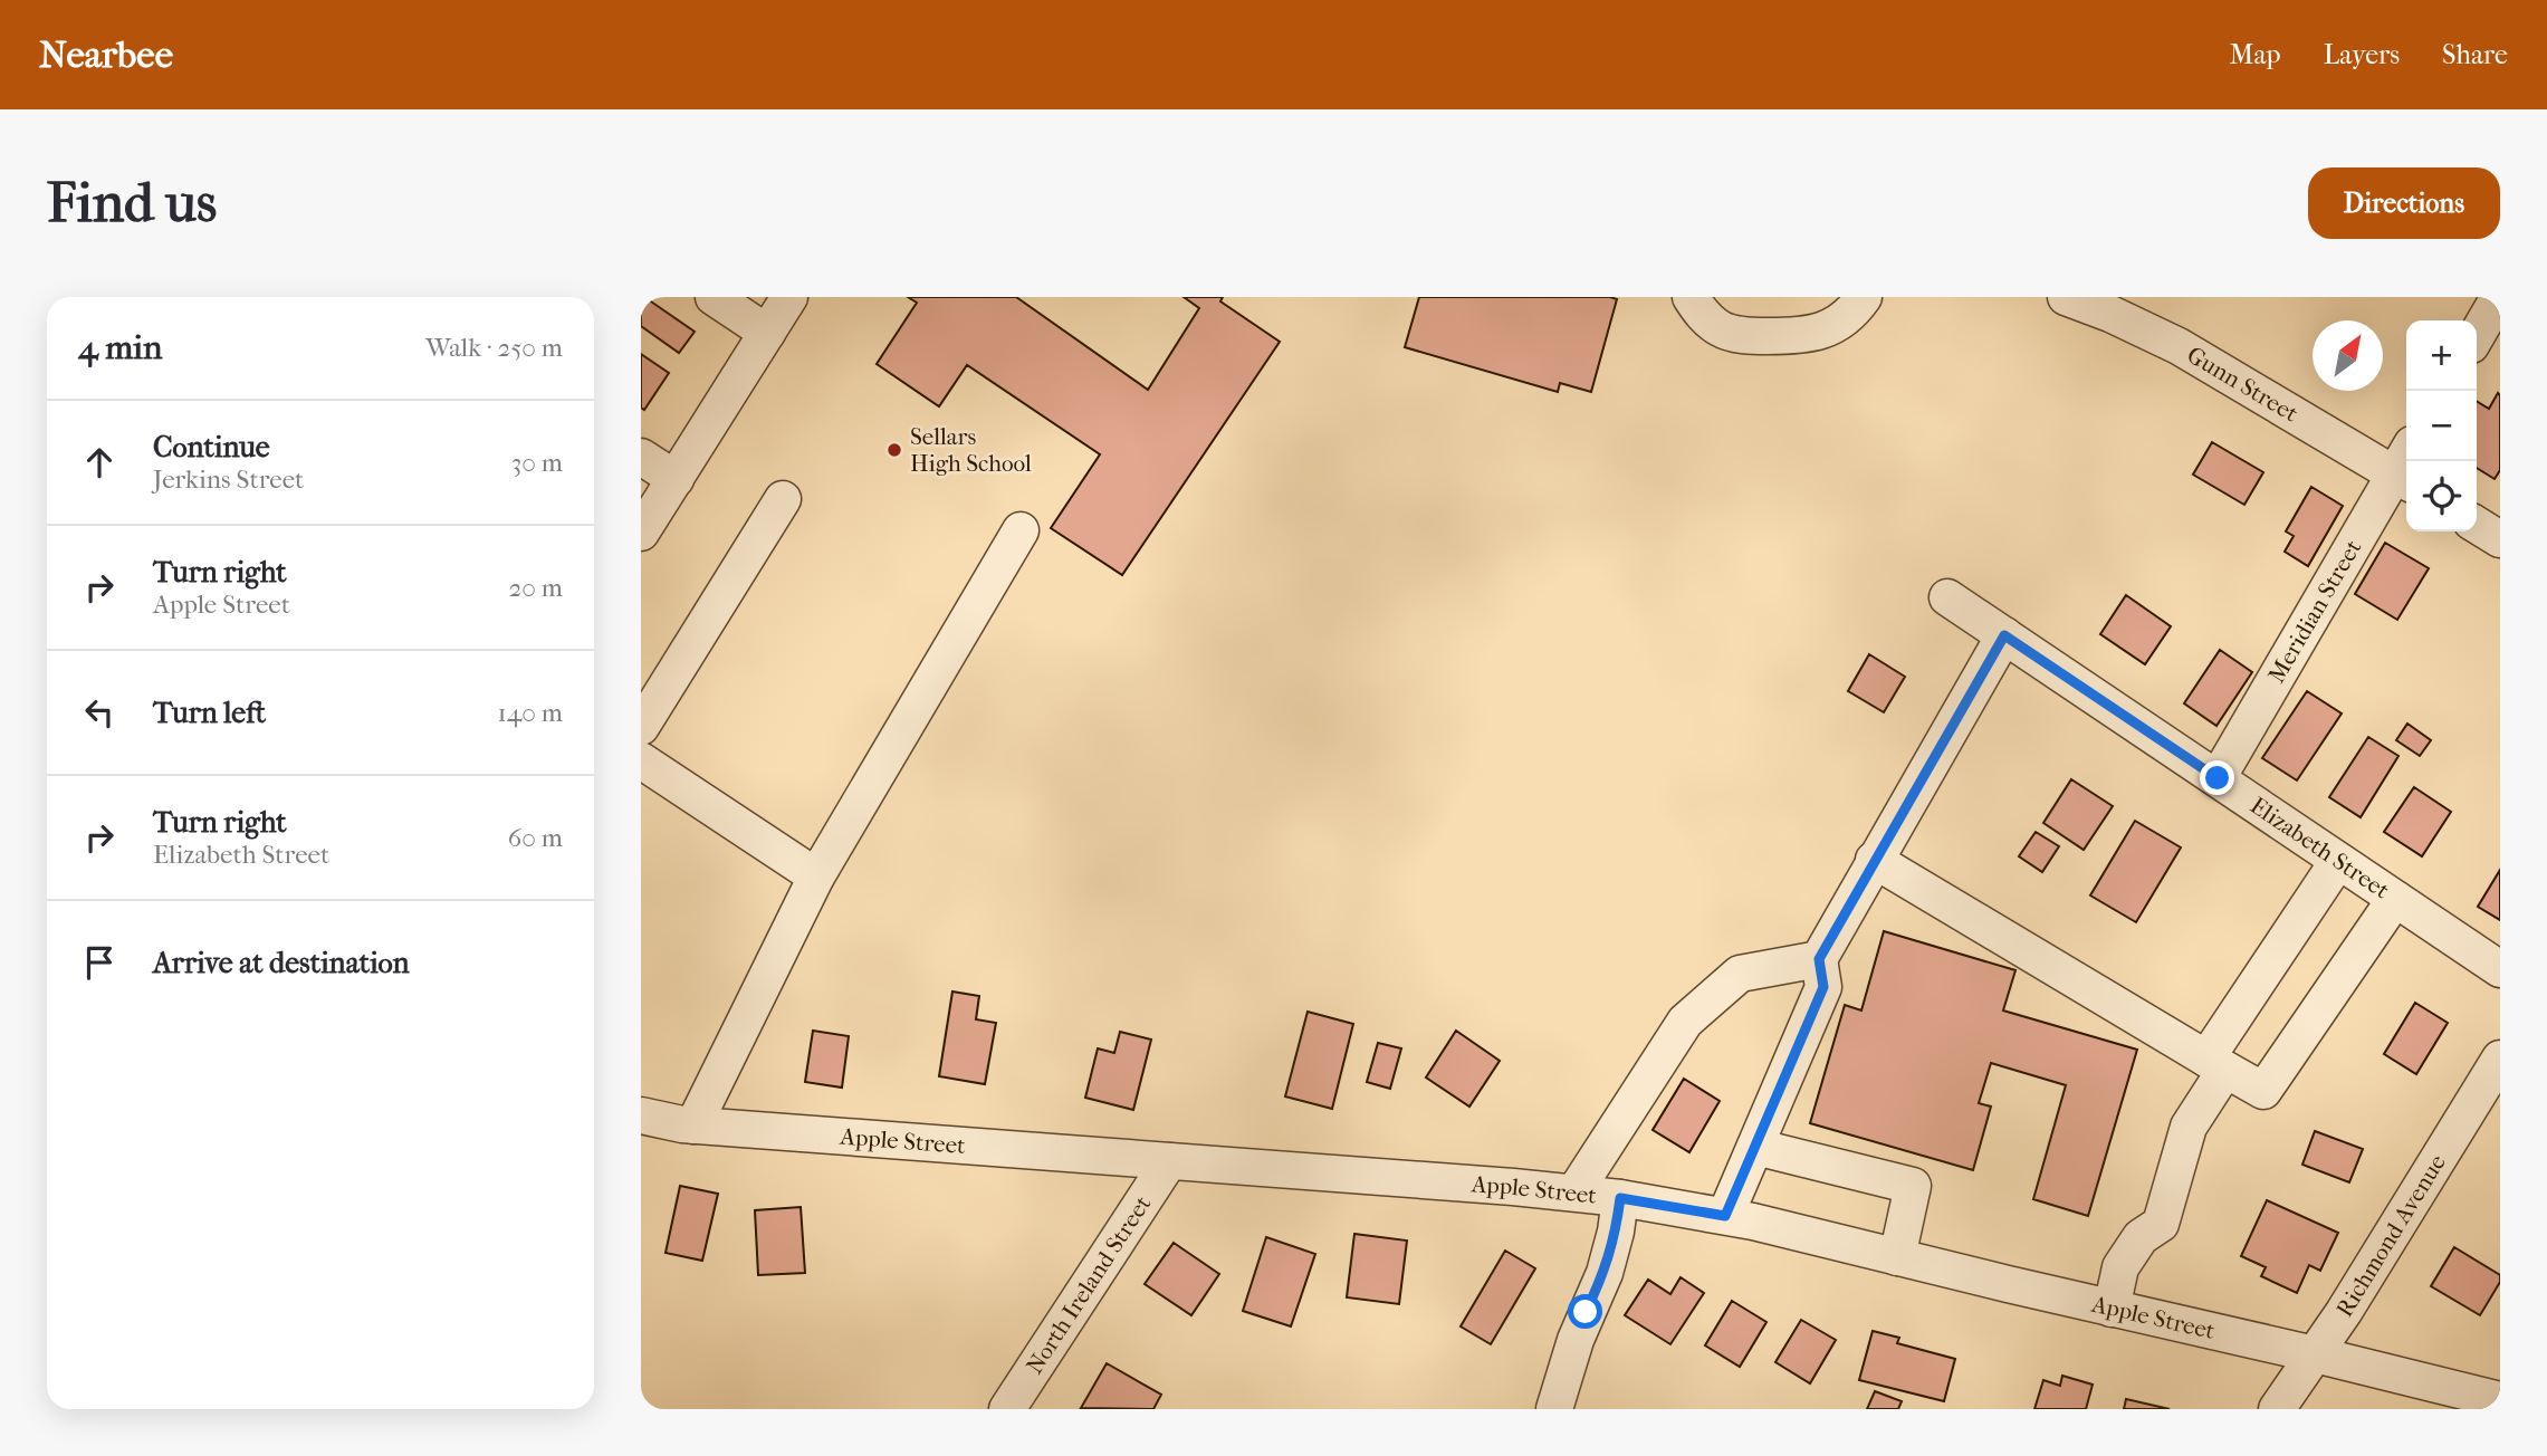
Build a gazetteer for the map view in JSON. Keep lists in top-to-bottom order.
{
  "streets": {
    "street": [
      "Gunn Street",
      "Meridian Street",
      "Elizabeth Street",
      "Apple Street",
      "Richmond Avenue",
      "North Ireland Street"
    ]
  },
  "crossings": [
    ["Gunn Street", "Meridian Street"],
    ["Meridian Street", "Elizabeth Street"],
    ["Apple Street", "Richmond Avenue"],
    ["Apple Street", "North Ireland Street"]
  ],
  "places": ["Sellars High School"],
  "north": "top right",
  "page": {
    "header": "Nearbee",
    "nav": ["Map", "Layers", "Share"],
    "buttons": "Directions",
    "title": "Find us",
    "heading": ["4 min", "Walk · 250 m"],
    "map_buttons": ["+", "−"],
    "list": [
      ["Continue", "Jerkins Street", "30 m"],
      ["Turn right", "Apple Street", "20 m"],
      ["Turn left", "140 m"],
      ["Turn right", "Elizabeth Street", "60 m"],
      "Arrive at destination"
    ]
  }
}
